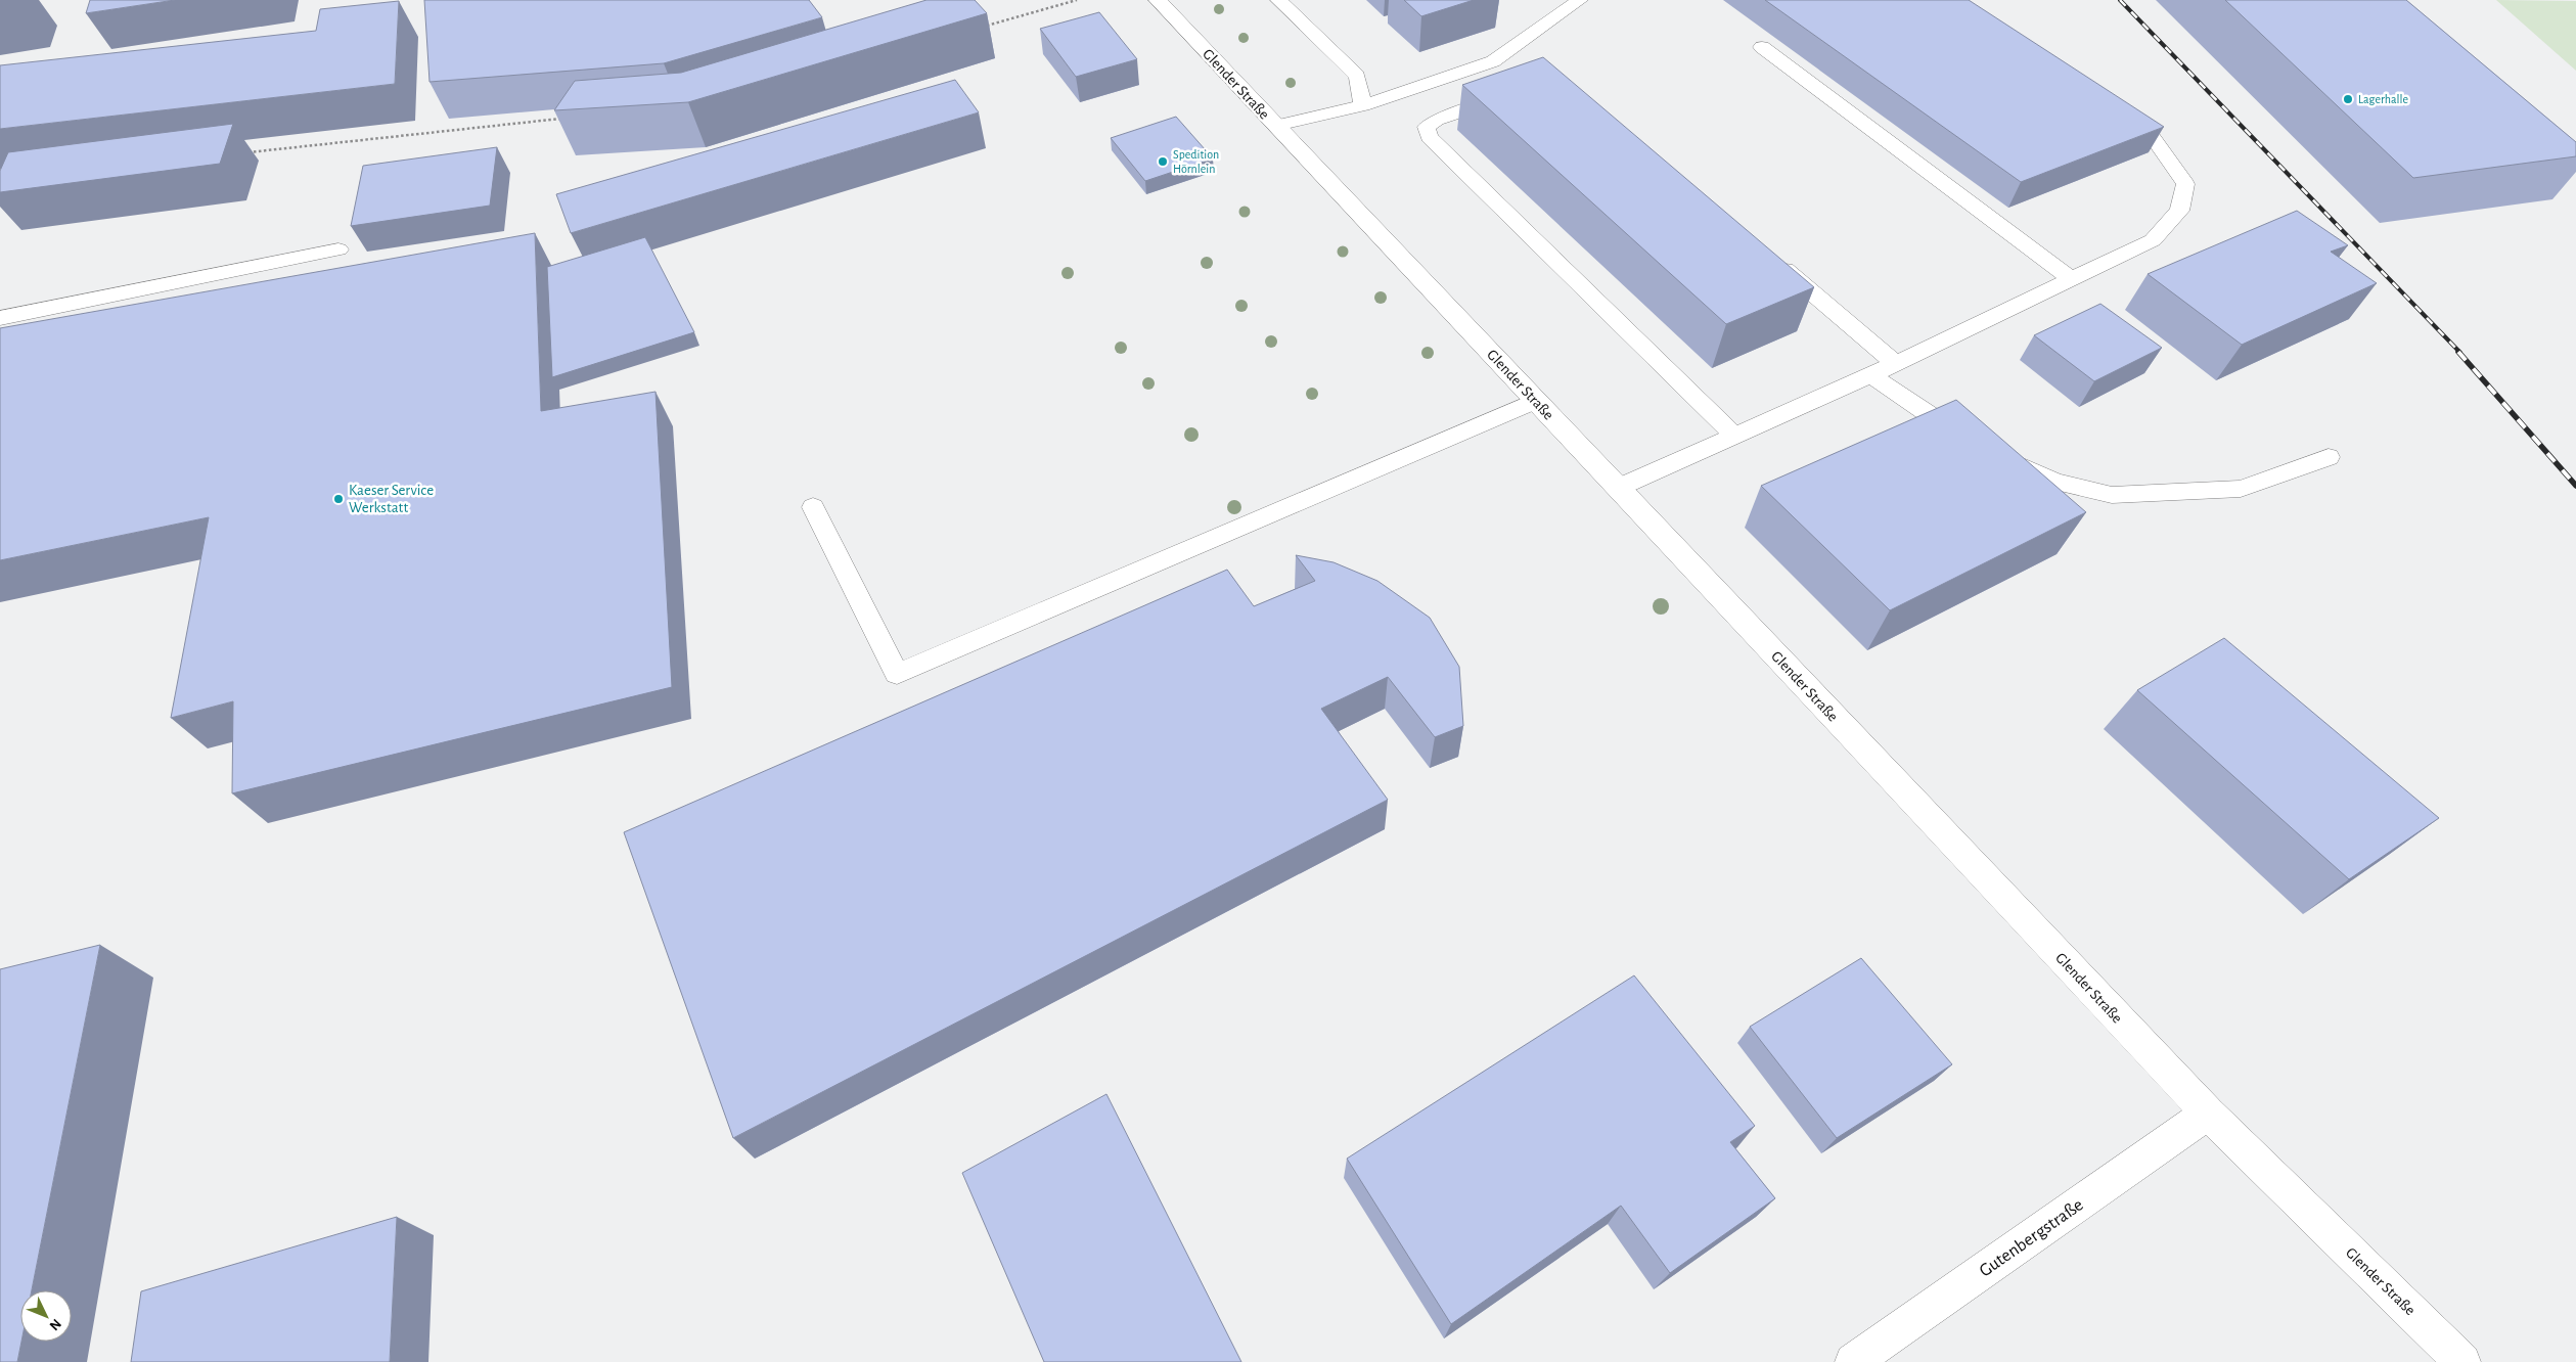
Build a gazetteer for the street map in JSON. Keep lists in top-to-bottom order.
{
  "streets": {
    "street": ["Glender Straße", "Gutenbergstraße"]
  },
  "crossings": [
    ["Glender Straße", "Gutenbergstraße"]
  ],
  "places": ["Lagerhalle", "Spedition Hörnlein", "Kaeser Service Werkstatt"],
  "north": "bottom right"
}
